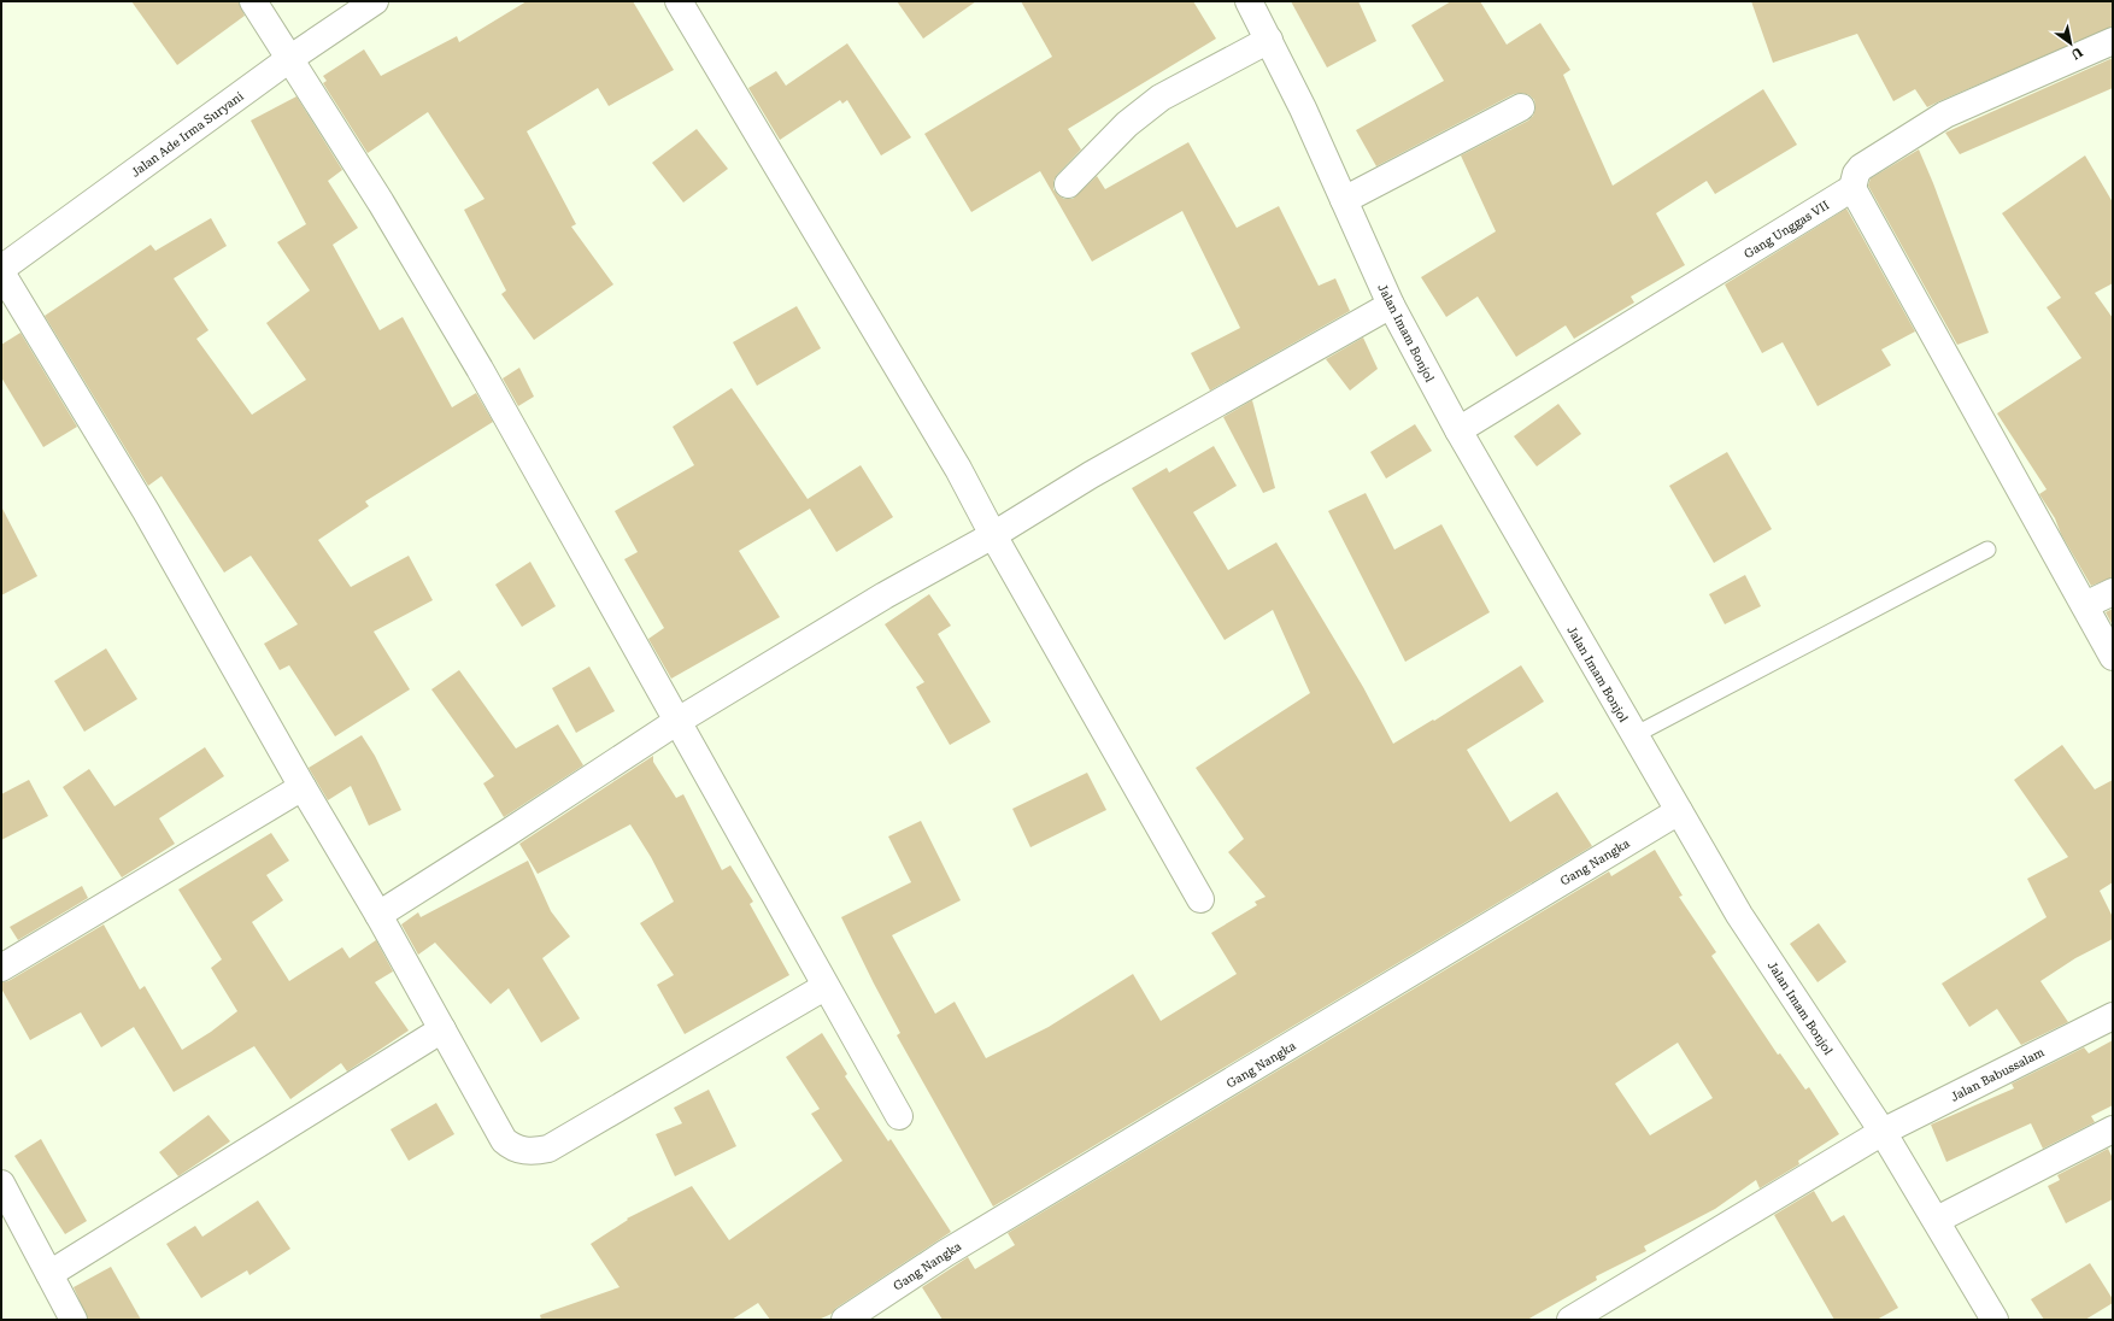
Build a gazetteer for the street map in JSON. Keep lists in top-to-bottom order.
{
  "streets": {
    "street": [
      "Jalan Ade Irma Suryani",
      "Gang Unggas VII",
      "Jalan Imam Bonjol",
      "Gang Nangka",
      "Jalan Babussalam"
    ]
  },
  "crossings": [
    ["Gang Unggas VII", "Jalan Imam Bonjol"],
    ["Jalan Imam Bonjol", "Gang Nangka"],
    ["Jalan Imam Bonjol", "Jalan Babussalam"]
  ],
  "north": "bottom right"
}
